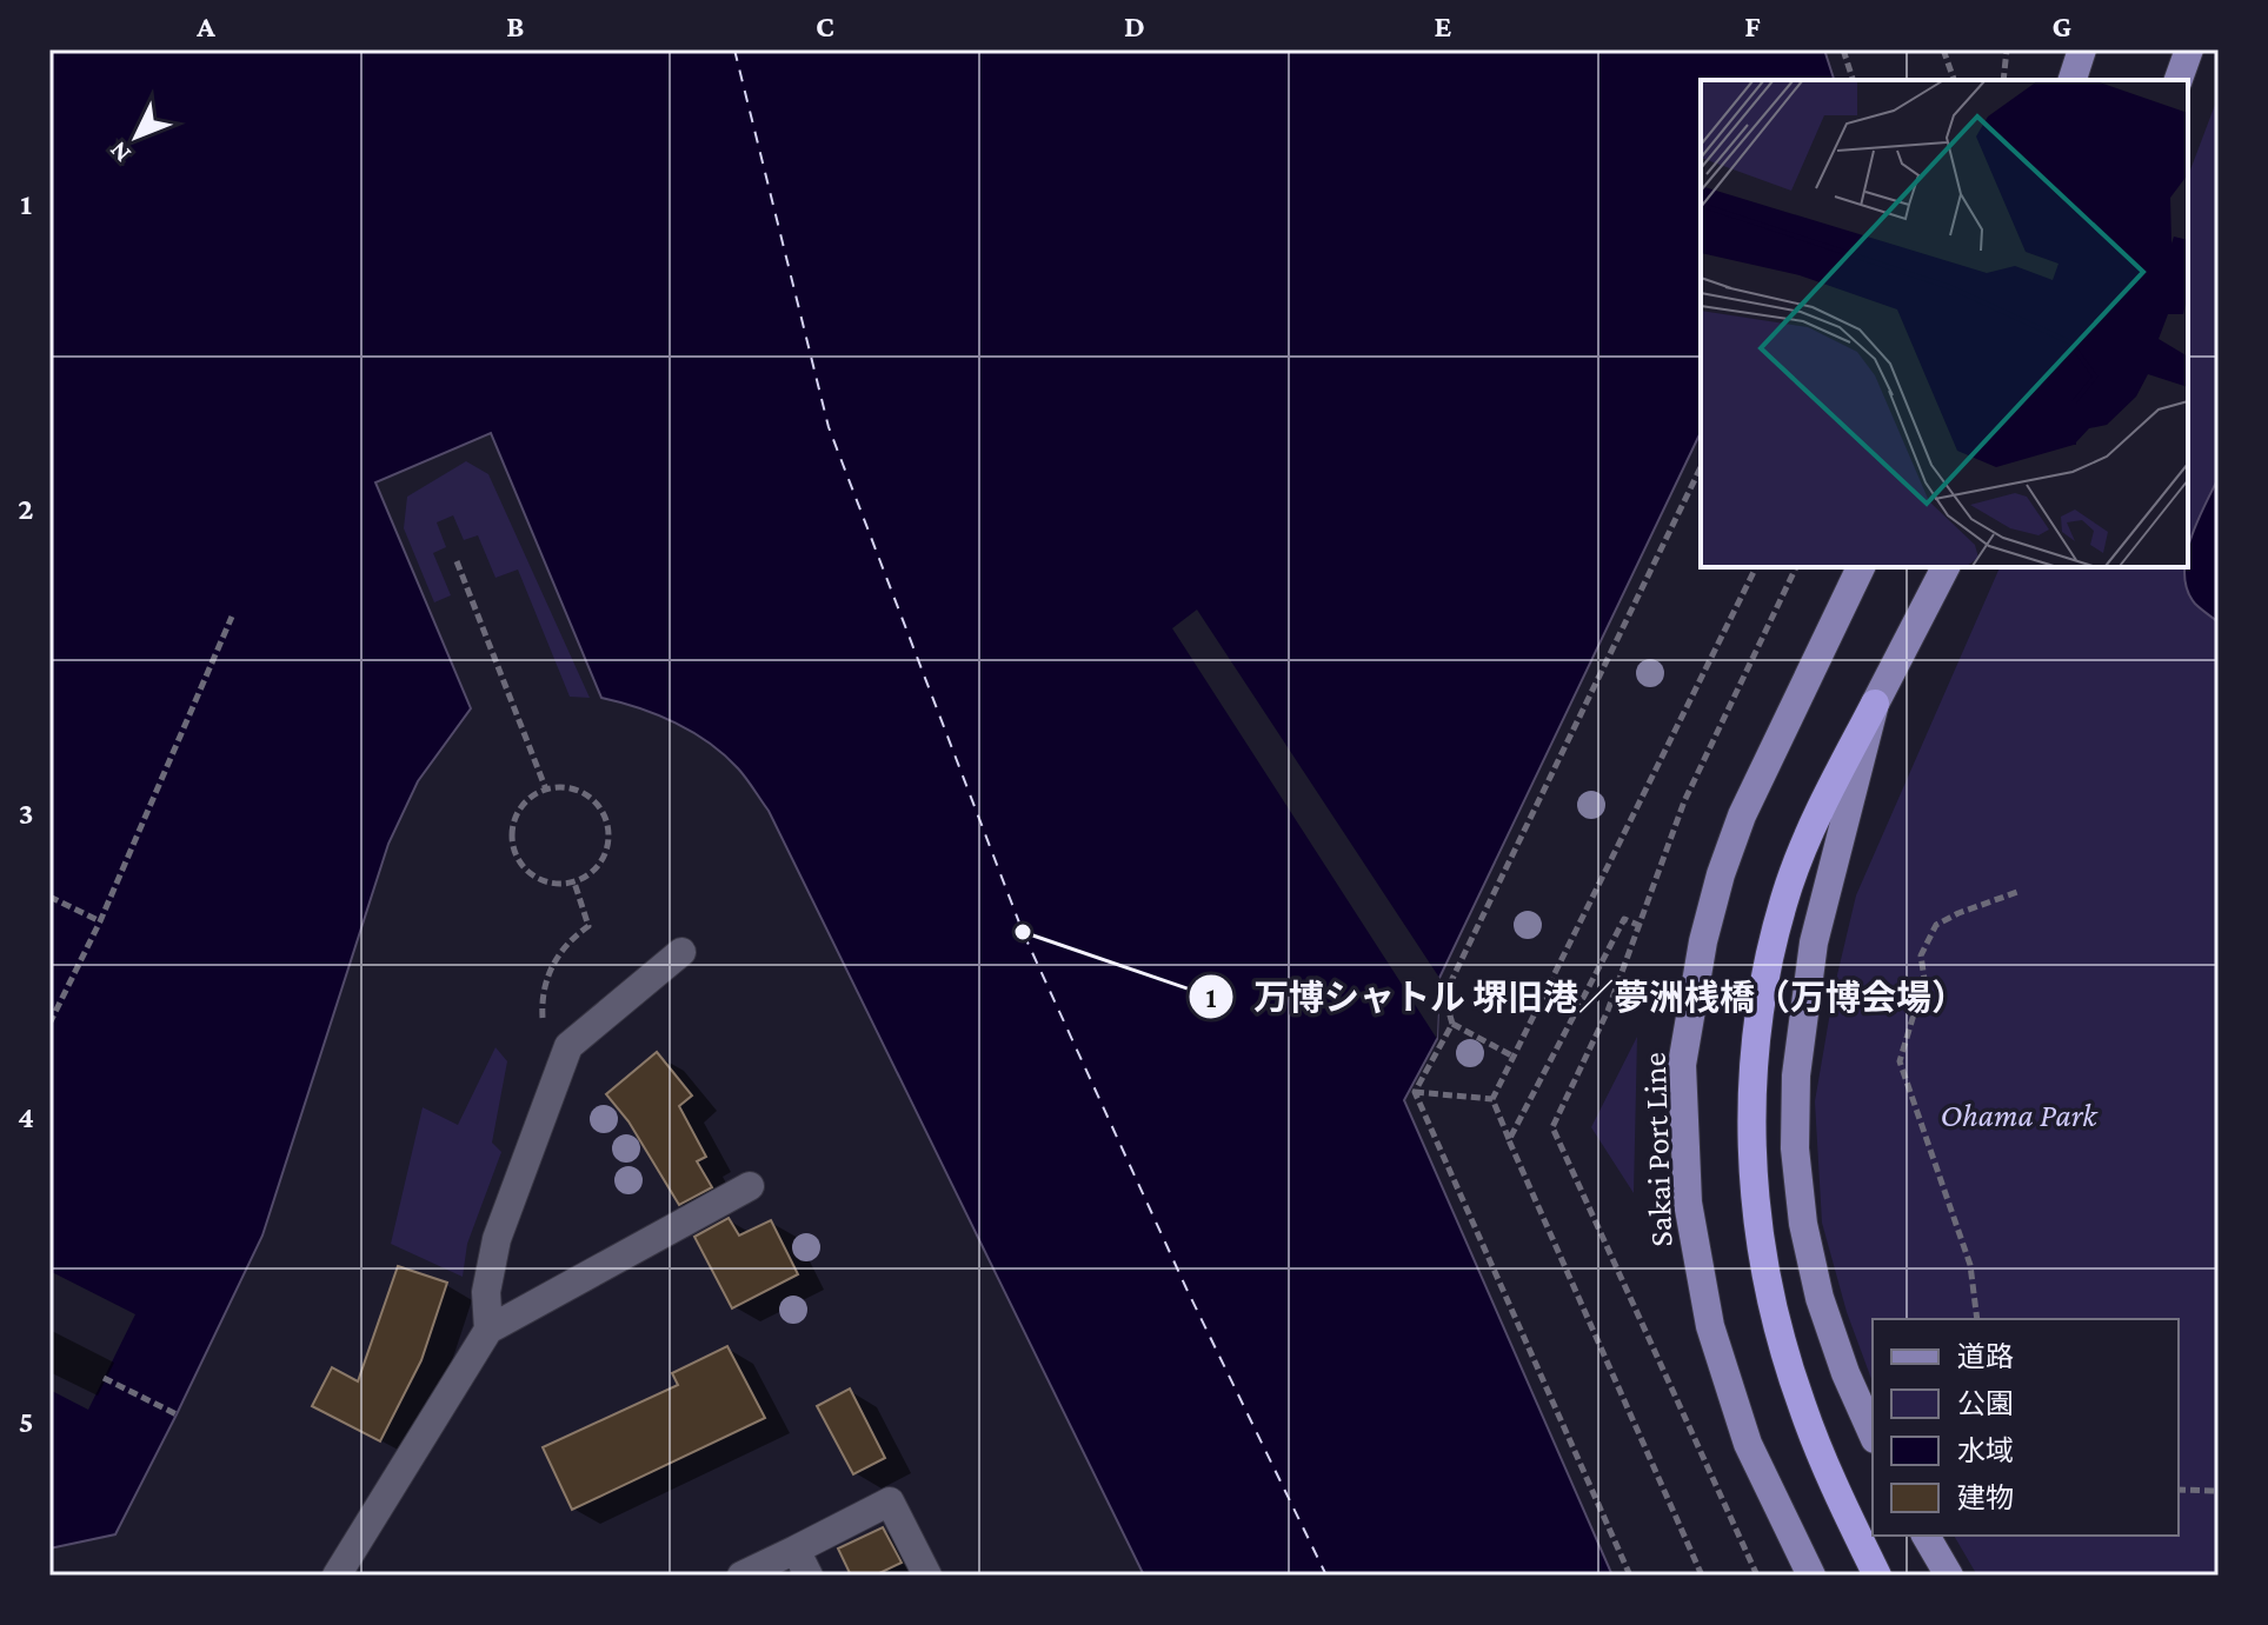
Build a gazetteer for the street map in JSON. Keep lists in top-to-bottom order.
{
  "streets": {
    "main road": ["Sakai Port Line"]
  },
  "parks": ["Ohama Park"],
  "places": ["万博シャトル 堺旧港／夢洲桟橋（万博会場）"],
  "legend": [
    "道路",
    "公園",
    "水域",
    "建物"
  ],
  "north": "bottom left",
  "grid": {
    "columns": [
      "A",
      "B",
      "C",
      "D",
      "E",
      "F",
      "G"
    ],
    "rows": [
      "1",
      "2",
      "3",
      "4",
      "5"
    ]
  }
}
